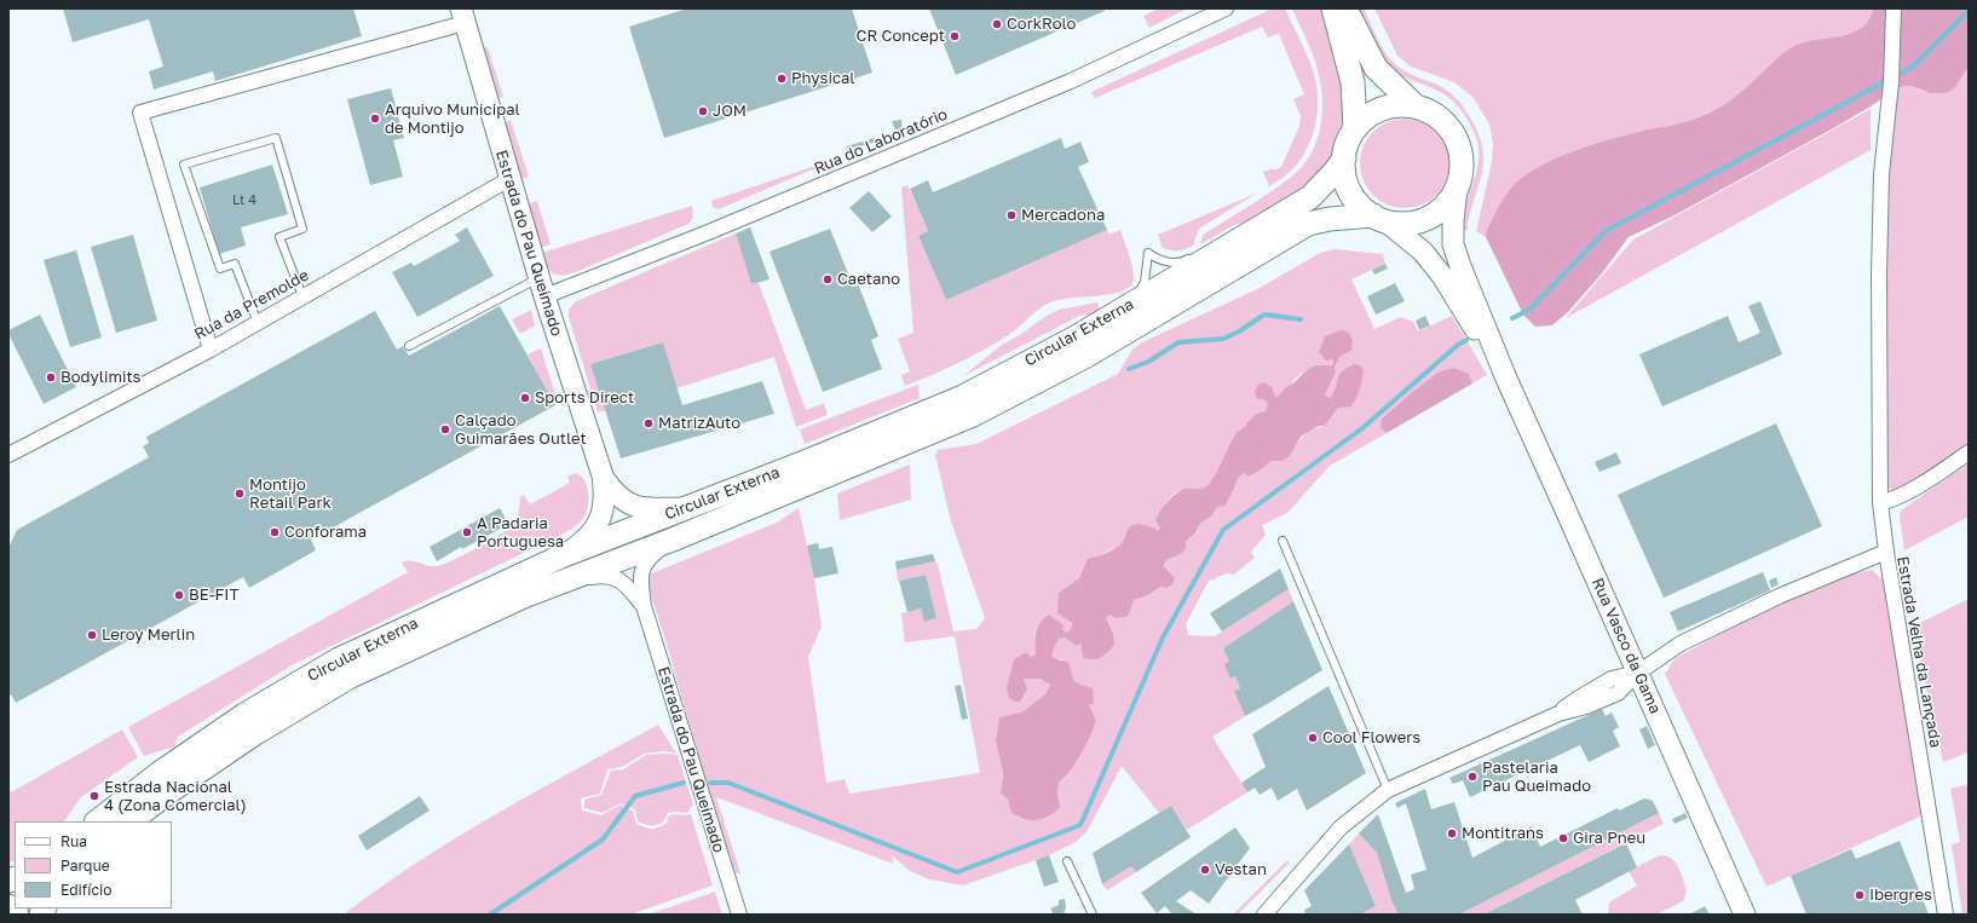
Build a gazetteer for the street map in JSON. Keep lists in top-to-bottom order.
{
  "streets": {
    "main road": ["Estrada do Pau Queimado", "Circular Externa", "Rua Vasco da Gama"],
    "street": ["Rua do Laboratório", "Rua da Premolde", "Estrada Velha da Lançada"]
  },
  "crossings": [
    ["Rua do Laboratório", "Estrada do Pau Queimado"],
    ["Estrada do Pau Queimado", "Rua da Premolde"],
    ["Estrada do Pau Queimado", "Circular Externa"],
    ["Circular Externa", "Rua Vasco da Gama"],
    ["Rua Vasco da Gama", "Estrada Velha da Lançada"]
  ],
  "places": [
    "CorkRolo",
    "CR Concept",
    "Physical",
    "JOM",
    "Arquivo Municipal de Montijo",
    "Mercadona",
    "Caetano",
    "Bodylimits",
    "Sports Direct",
    "MatrizAuto",
    "Calçado Guimarães Outlet",
    "Montijo Retail Park",
    "Conforama",
    "A Padaria Portuguesa",
    "BE-FIT",
    "Leroy Merlin",
    "Cool Flowers",
    "Pastelaria Pau Queimado",
    "Estrada Nacional 4 (Zona Comercial)",
    "Montitrans",
    "Gira Pneu",
    "Vestan",
    "Ibergres"
  ],
  "house_numbers": ["Lt 4"],
  "legend": ["Rua", "Parque", "Edifício"]
}
